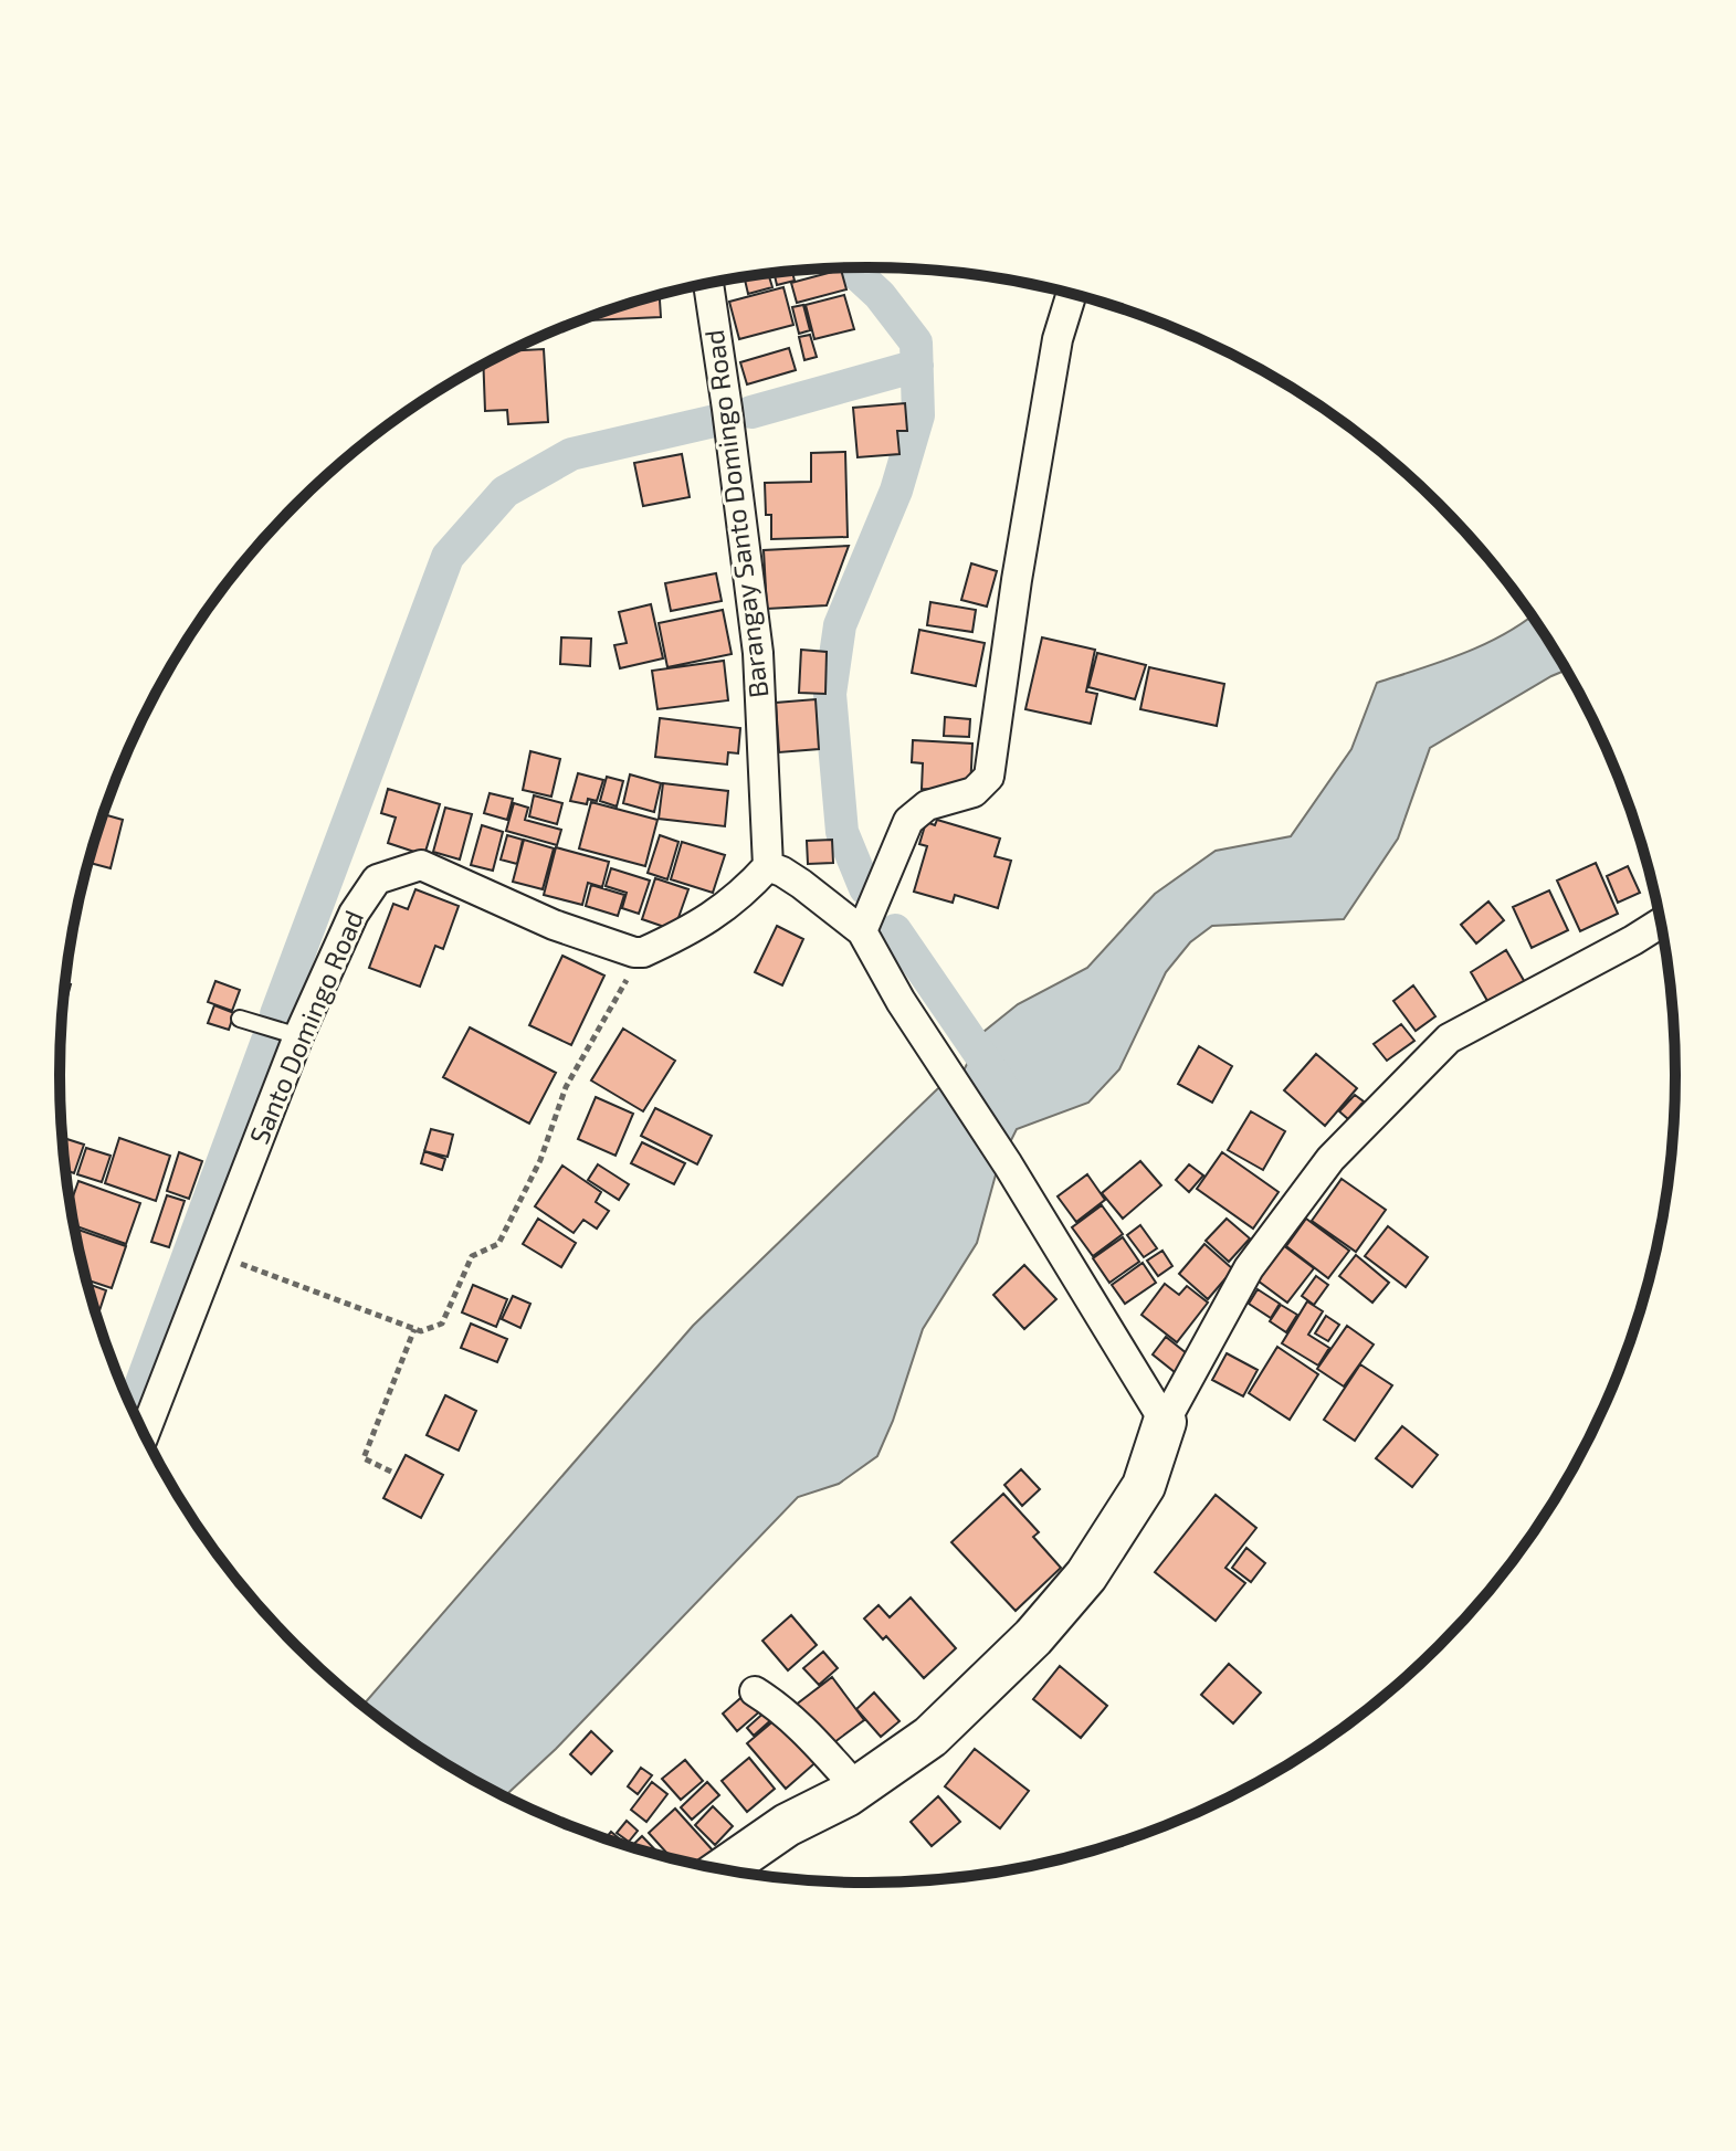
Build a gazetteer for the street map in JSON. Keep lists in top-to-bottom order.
{
  "streets": {
    "street": ["Barangay Santo Domingo Road", "Santo Domingo Road"]
  }
}
